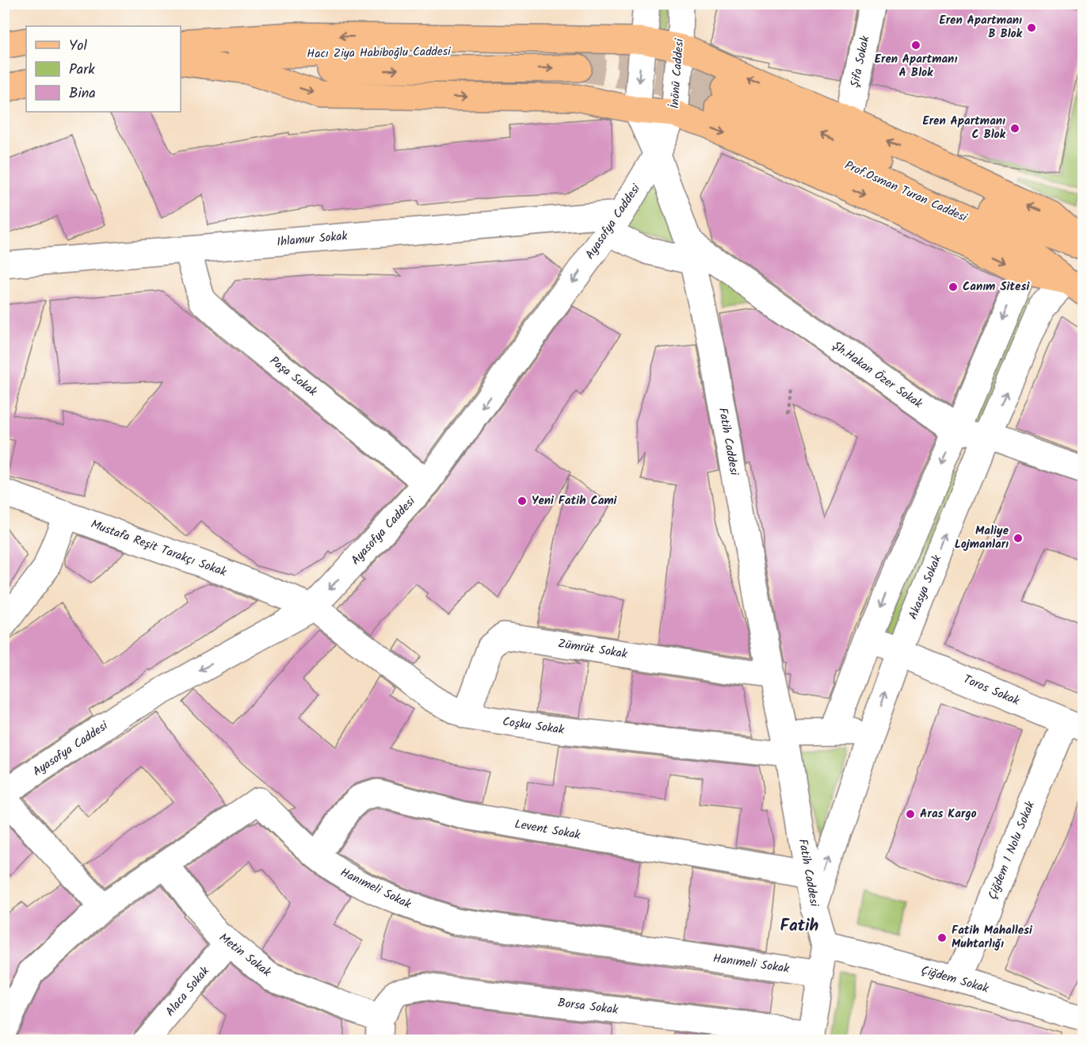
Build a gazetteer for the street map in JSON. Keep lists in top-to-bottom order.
{
  "streets": {
    "main road": ["Hacı Ziya Habiboğlu Caddesi", "Prof.Osman Turan Caddesi"],
    "street": [
      "Şifa Sokak",
      "İnönü Caddesi",
      "Ayasofya Caddesi",
      "Ihlamur Sokak",
      "Şh.Hakan Özer Sokak",
      "Paşa Sokak",
      "Fatih Caddesi",
      "Mustafa Reşit Tarakçı Sokak",
      "Akasya Sokak",
      "Zümrüt Sokak",
      "Toros Sokak",
      "Coşku Sokak",
      "Levent Sokak",
      "Çiğdem 1 Nolu Sokak",
      "Hanımeli Sokak",
      "Metin Sokak",
      "Çiğdem Sokak",
      "Alaca Sokak",
      "Borsa Sokak"
    ]
  },
  "crossings": [
    ["İnönü Caddesi", "Ayasofya Caddesi"],
    ["İnönü Caddesi", "Fatih Caddesi"],
    ["Prof.Osman Turan Caddesi", "Akasya Sokak"],
    ["Ayasofya Caddesi", "Ihlamur Sokak"],
    ["Ayasofya Caddesi", "Paşa Sokak"],
    ["Ayasofya Caddesi", "Fatih Caddesi"],
    ["Ayasofya Caddesi", "Mustafa Reşit Tarakçı Sokak"],
    ["Ayasofya Caddesi", "Coşku Sokak"],
    ["Ihlamur Sokak", "Paşa Sokak"],
    ["Şh.Hakan Özer Sokak", "Fatih Caddesi"],
    ["Şh.Hakan Özer Sokak", "Akasya Sokak"],
    ["Fatih Caddesi", "Akasya Sokak"],
    ["Fatih Caddesi", "Zümrüt Sokak"],
    ["Fatih Caddesi", "Coşku Sokak"],
    ["Fatih Caddesi", "Levent Sokak"],
    ["Fatih Caddesi", "Hanımeli Sokak"],
    ["Fatih Caddesi", "Çiğdem Sokak"],
    ["Fatih Caddesi", "Borsa Sokak"],
    ["Mustafa Reşit Tarakçı Sokak", "Coşku Sokak"],
    ["Akasya Sokak", "Toros Sokak"],
    ["Zümrüt Sokak", "Coşku Sokak"],
    ["Toros Sokak", "Çiğdem 1 Nolu Sokak"],
    ["Levent Sokak", "Hanımeli Sokak"],
    ["Çiğdem 1 Nolu Sokak", "Çiğdem Sokak"],
    ["Hanımeli Sokak", "Metin Sokak"],
    ["Metin Sokak", "Alaca Sokak"],
    ["Metin Sokak", "Borsa Sokak"]
  ],
  "one_way": ["Ayasofya Caddesi"],
  "districts": ["Fatih"],
  "places": [
    "Eren Apartmanı B Blok",
    "Eren Apartmanı A Blok",
    "Eren Apartmanı C Blok",
    "Canım Sitesi",
    "Yeni Fatih Cami",
    "Maliye Lojmanları",
    "Aras Kargo",
    "Fatih Mahallesi Muhtarlığı"
  ],
  "legend": ["Yol", "Park", "Bina"]
}
